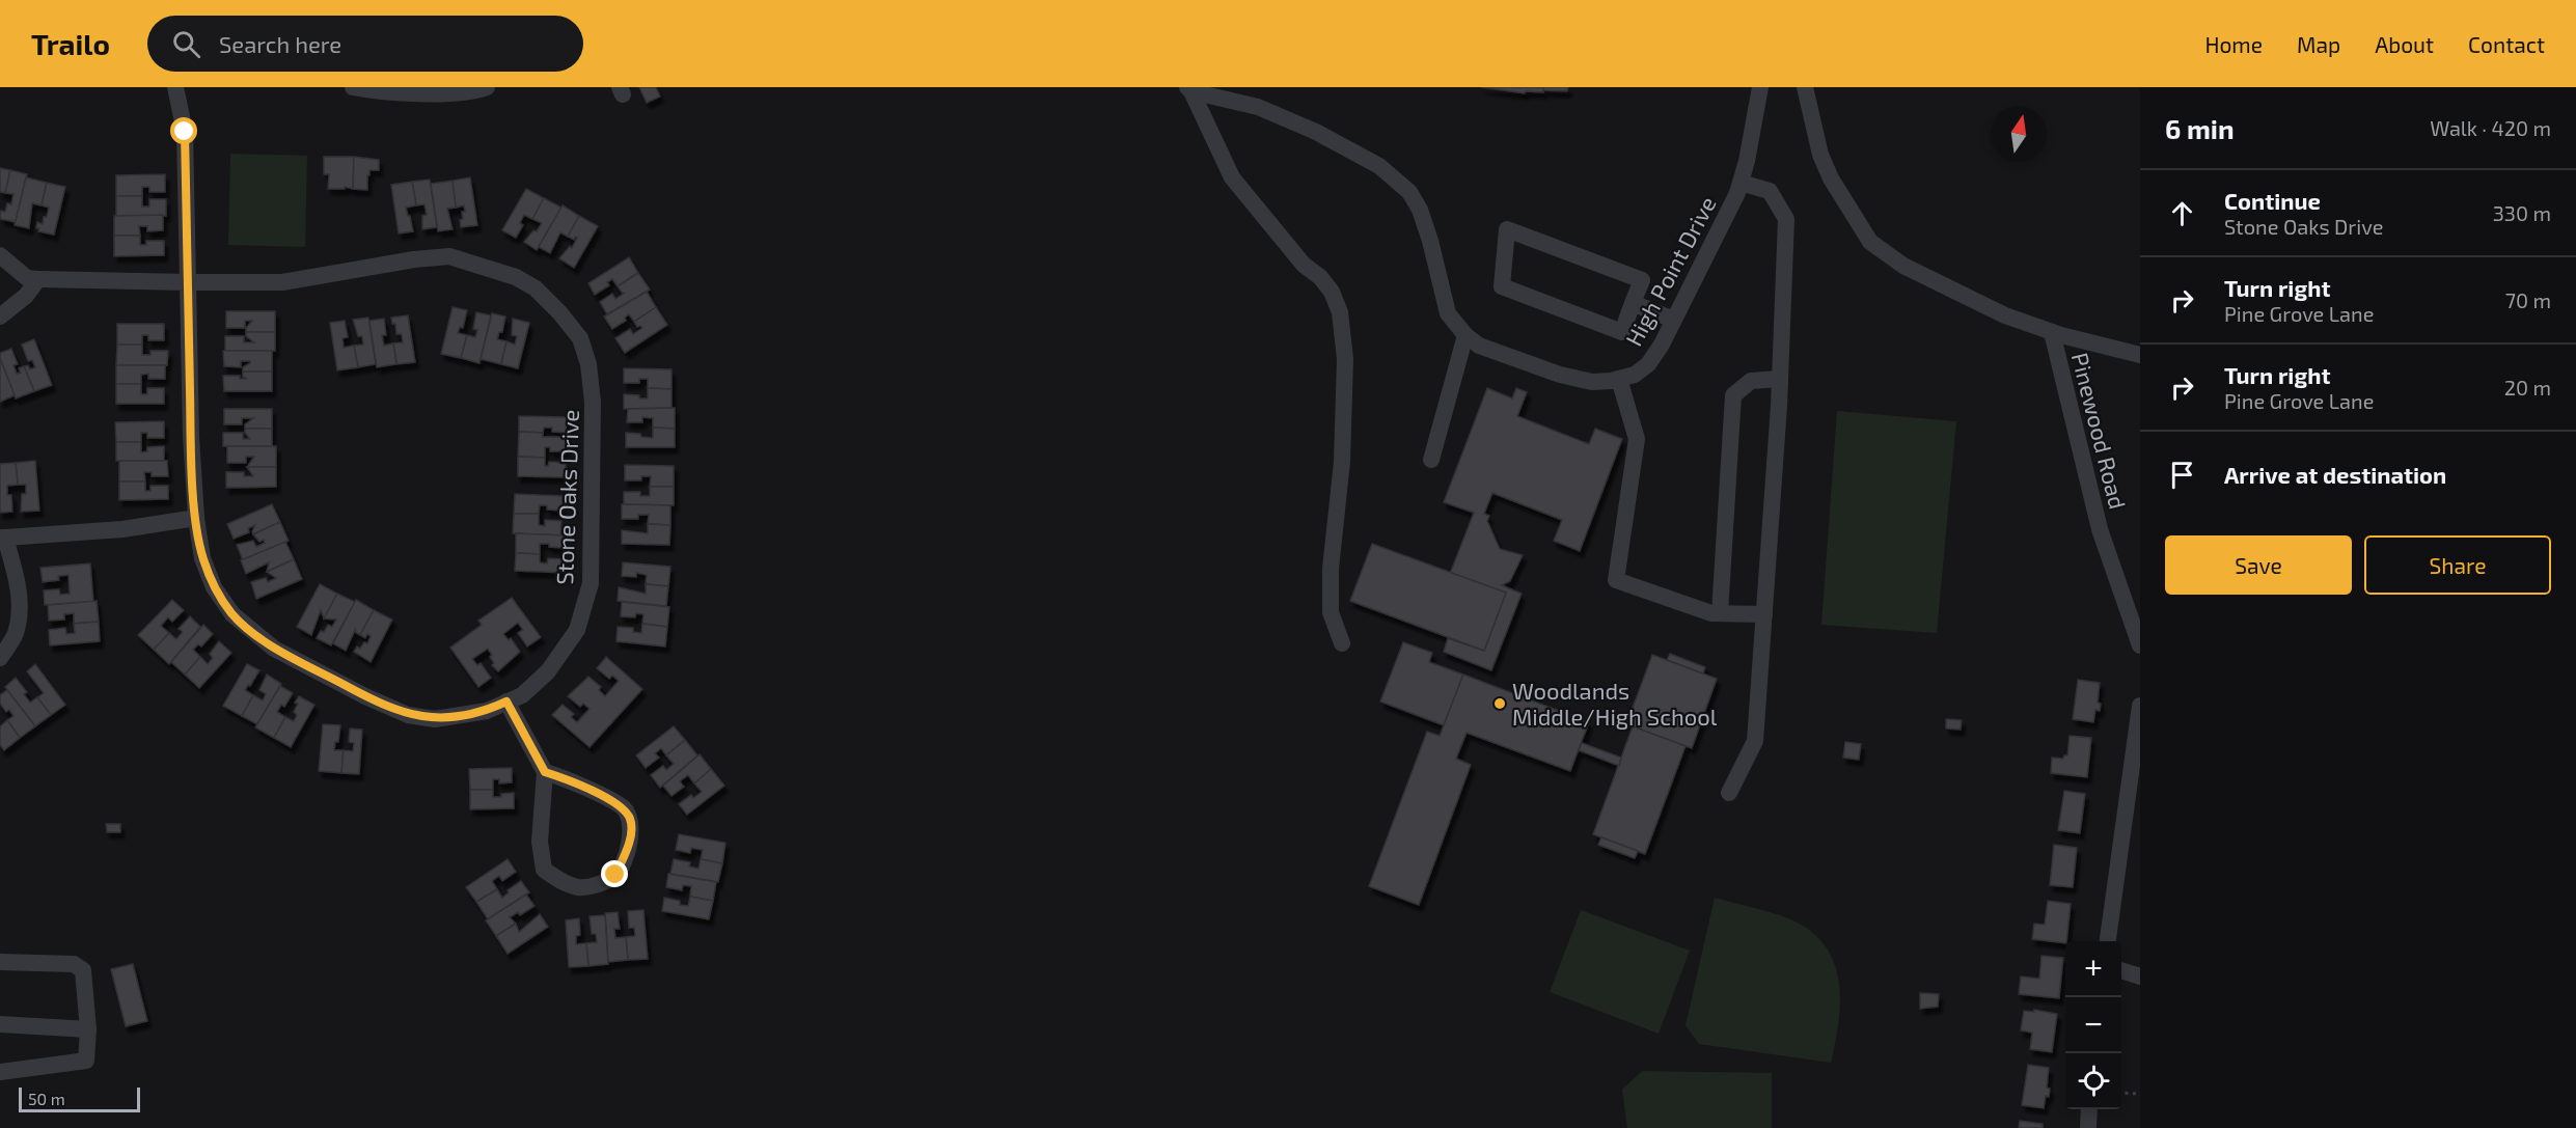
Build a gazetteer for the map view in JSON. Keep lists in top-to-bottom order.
{
  "streets": {
    "street": ["High Point Drive", "Pinewood Road", "Stone Oaks Drive"]
  },
  "places": ["Woodlands Middle/High School"],
  "scale_bar": "50 m",
  "north": "top",
  "page": {
    "header": "Trailo",
    "search": "Search here",
    "nav": [
      "Home",
      "Map",
      "About",
      "Contact"
    ],
    "heading": ["6 min", "Walk · 420 m"],
    "list": [
      ["Continue", "Stone Oaks Drive", "330 m"],
      ["Turn right", "Pine Grove Lane", "70 m"],
      ["Turn right", "Pine Grove Lane", "20 m"],
      "Arrive at destination"
    ],
    "buttons": ["Save", "Share"],
    "map_buttons": ["+", "−"],
    "scale": "50 m"
  }
}
